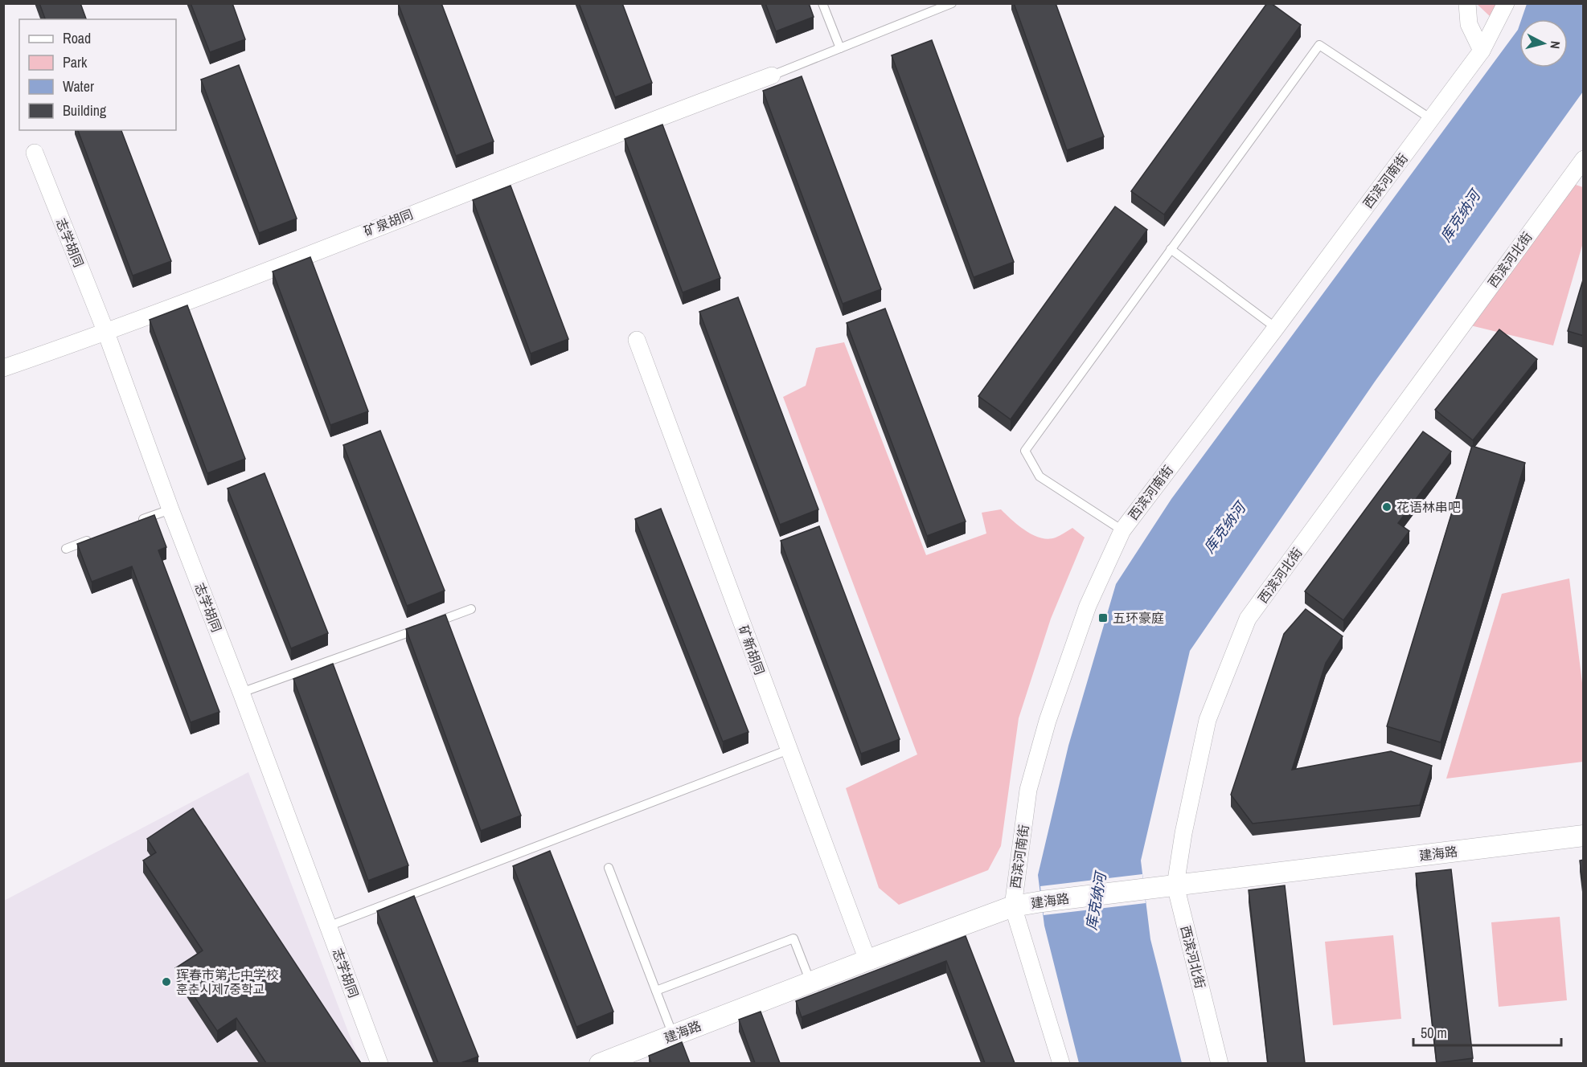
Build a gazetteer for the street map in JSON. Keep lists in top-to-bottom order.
{
  "streets": {
    "street": [
      "西滨河南街",
      "矿泉胡同",
      "志学胡同",
      "西滨河北街",
      "矿新胡同",
      "建海路"
    ]
  },
  "crossings": [
    ["西滨河南街", "建海路"],
    ["矿泉胡同", "志学胡同"],
    ["西滨河北街", "建海路"],
    ["矿新胡同", "建海路"]
  ],
  "water": ["库克纳河"],
  "places": {
    "other": ["花语林串吧", "珲春市第七中学校 훈춘시제7중학교"],
    "transit": ["五环豪庭"]
  },
  "legend": [
    "Road",
    "Park",
    "Water",
    "Building"
  ],
  "scale_bar": "50 m",
  "north": "right"
}
